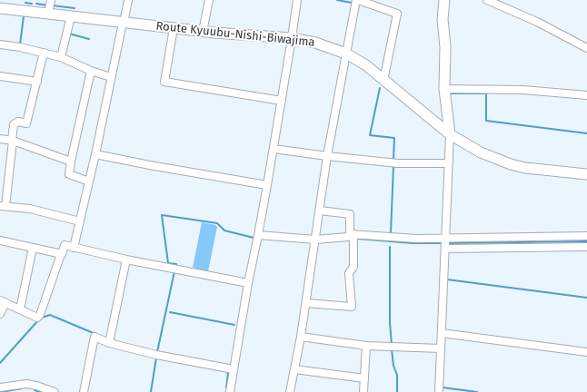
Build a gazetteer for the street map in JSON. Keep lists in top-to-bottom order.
{
  "streets": {
    "main road": ["Route Kyuubu-Nishi-Biwajima"]
  }
}
